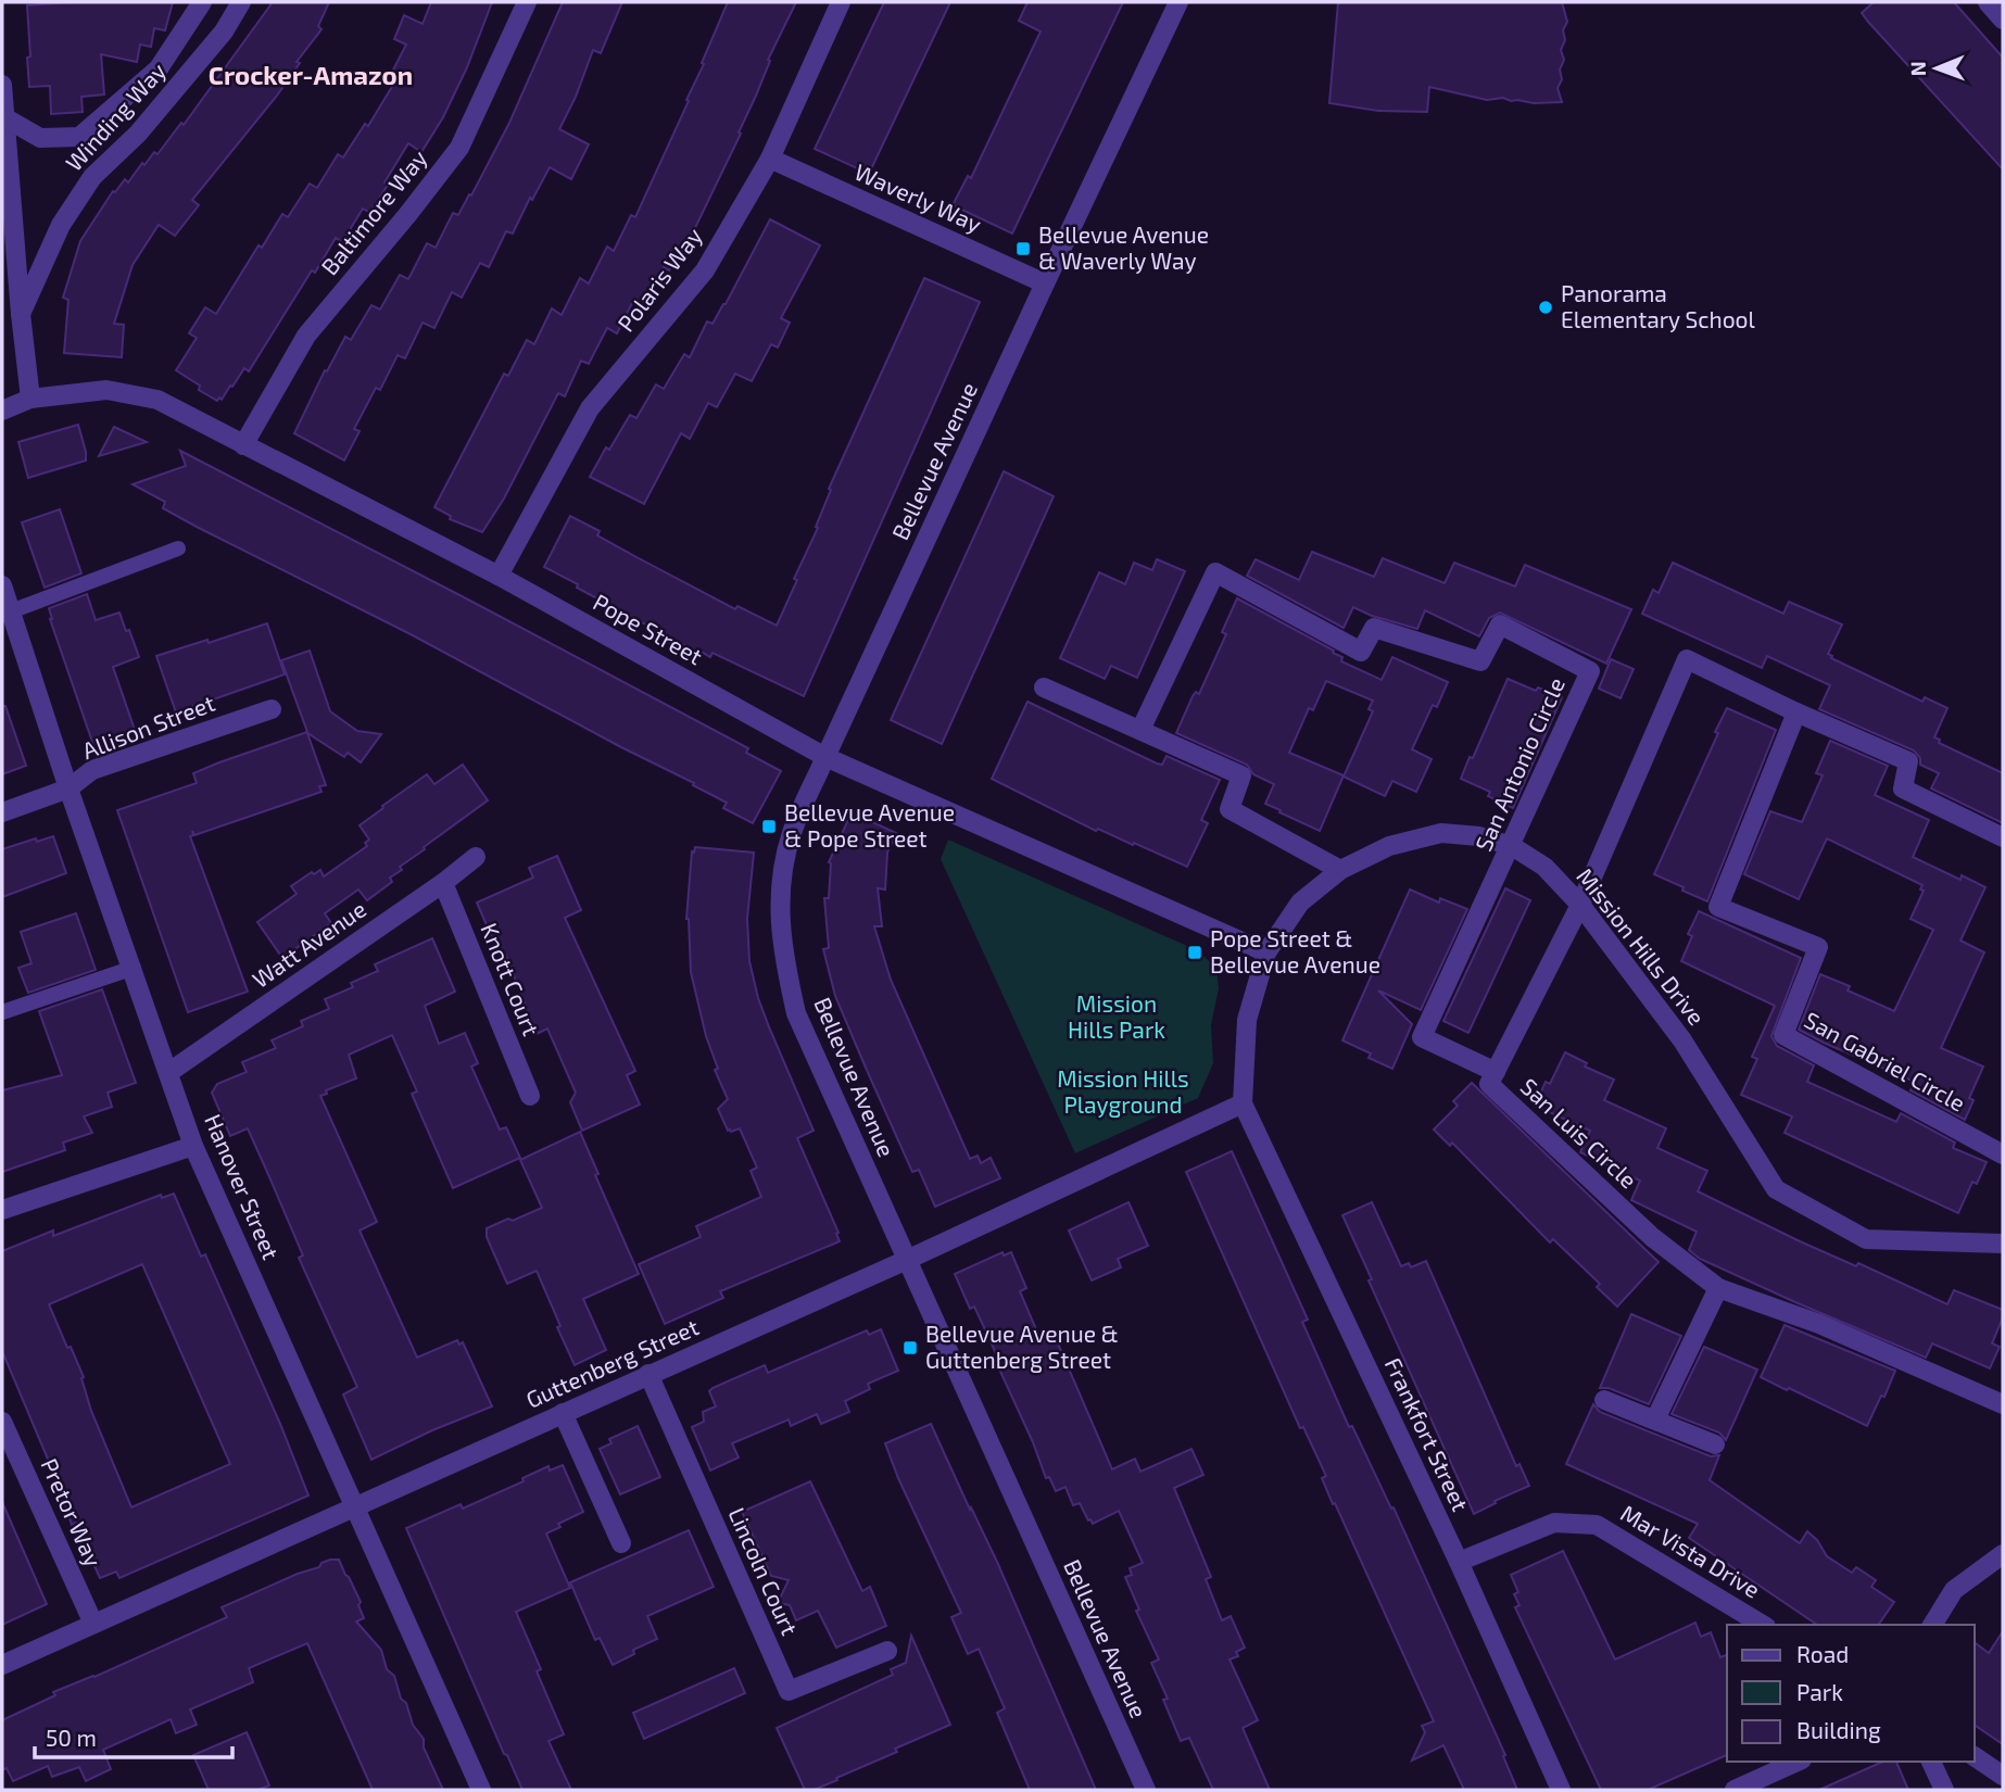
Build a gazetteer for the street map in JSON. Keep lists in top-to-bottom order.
{
  "streets": {
    "street": [
      "Winding Way",
      "Waverly Way",
      "Baltimore Way",
      "Polaris Way",
      "Bellevue Avenue",
      "Pope Street",
      "Allison Street",
      "San Antonio Circle",
      "Watt Avenue",
      "Mission Hills Drive",
      "Knott Court",
      "San Gabriel Circle",
      "San Luis Circle",
      "Hanover Street",
      "Guttenberg Street",
      "Frankfort Street",
      "Pretor Way",
      "Mar Vista Drive",
      "Lincoln Court"
    ]
  },
  "crossings": [
    ["Waverly Way", "Polaris Way"],
    ["Waverly Way", "Bellevue Avenue"],
    ["Baltimore Way", "Pope Street"],
    ["Polaris Way", "Pope Street"],
    ["Bellevue Avenue", "Pope Street"],
    ["Bellevue Avenue", "Guttenberg Street"],
    ["Pope Street", "Mission Hills Drive"],
    ["Allison Street", "Hanover Street"],
    ["San Antonio Circle", "Mission Hills Drive"],
    ["San Antonio Circle", "San Luis Circle"],
    ["Watt Avenue", "Knott Court"],
    ["Watt Avenue", "Hanover Street"],
    ["Mission Hills Drive", "San Luis Circle"],
    ["Mission Hills Drive", "Guttenberg Street"],
    ["Mission Hills Drive", "Frankfort Street"],
    ["Hanover Street", "Guttenberg Street"],
    ["Guttenberg Street", "Frankfort Street"],
    ["Guttenberg Street", "Pretor Way"],
    ["Guttenberg Street", "Lincoln Court"],
    ["Frankfort Street", "Mar Vista Drive"]
  ],
  "districts": ["Crocker-Amazon"],
  "parks": ["Mission Hills Park", "Mission Hills Playground"],
  "places": {
    "transit": [
      "Bellevue Avenue & Waverly Way",
      "Bellevue Avenue & Pope Street",
      "Pope Street & Bellevue Avenue",
      "Bellevue Avenue & Guttenberg Street"
    ],
    "other": ["Panorama Elementary School"]
  },
  "legend": ["Road", "Park", "Building"],
  "scale_bar": "50 m",
  "north": "left"
}
